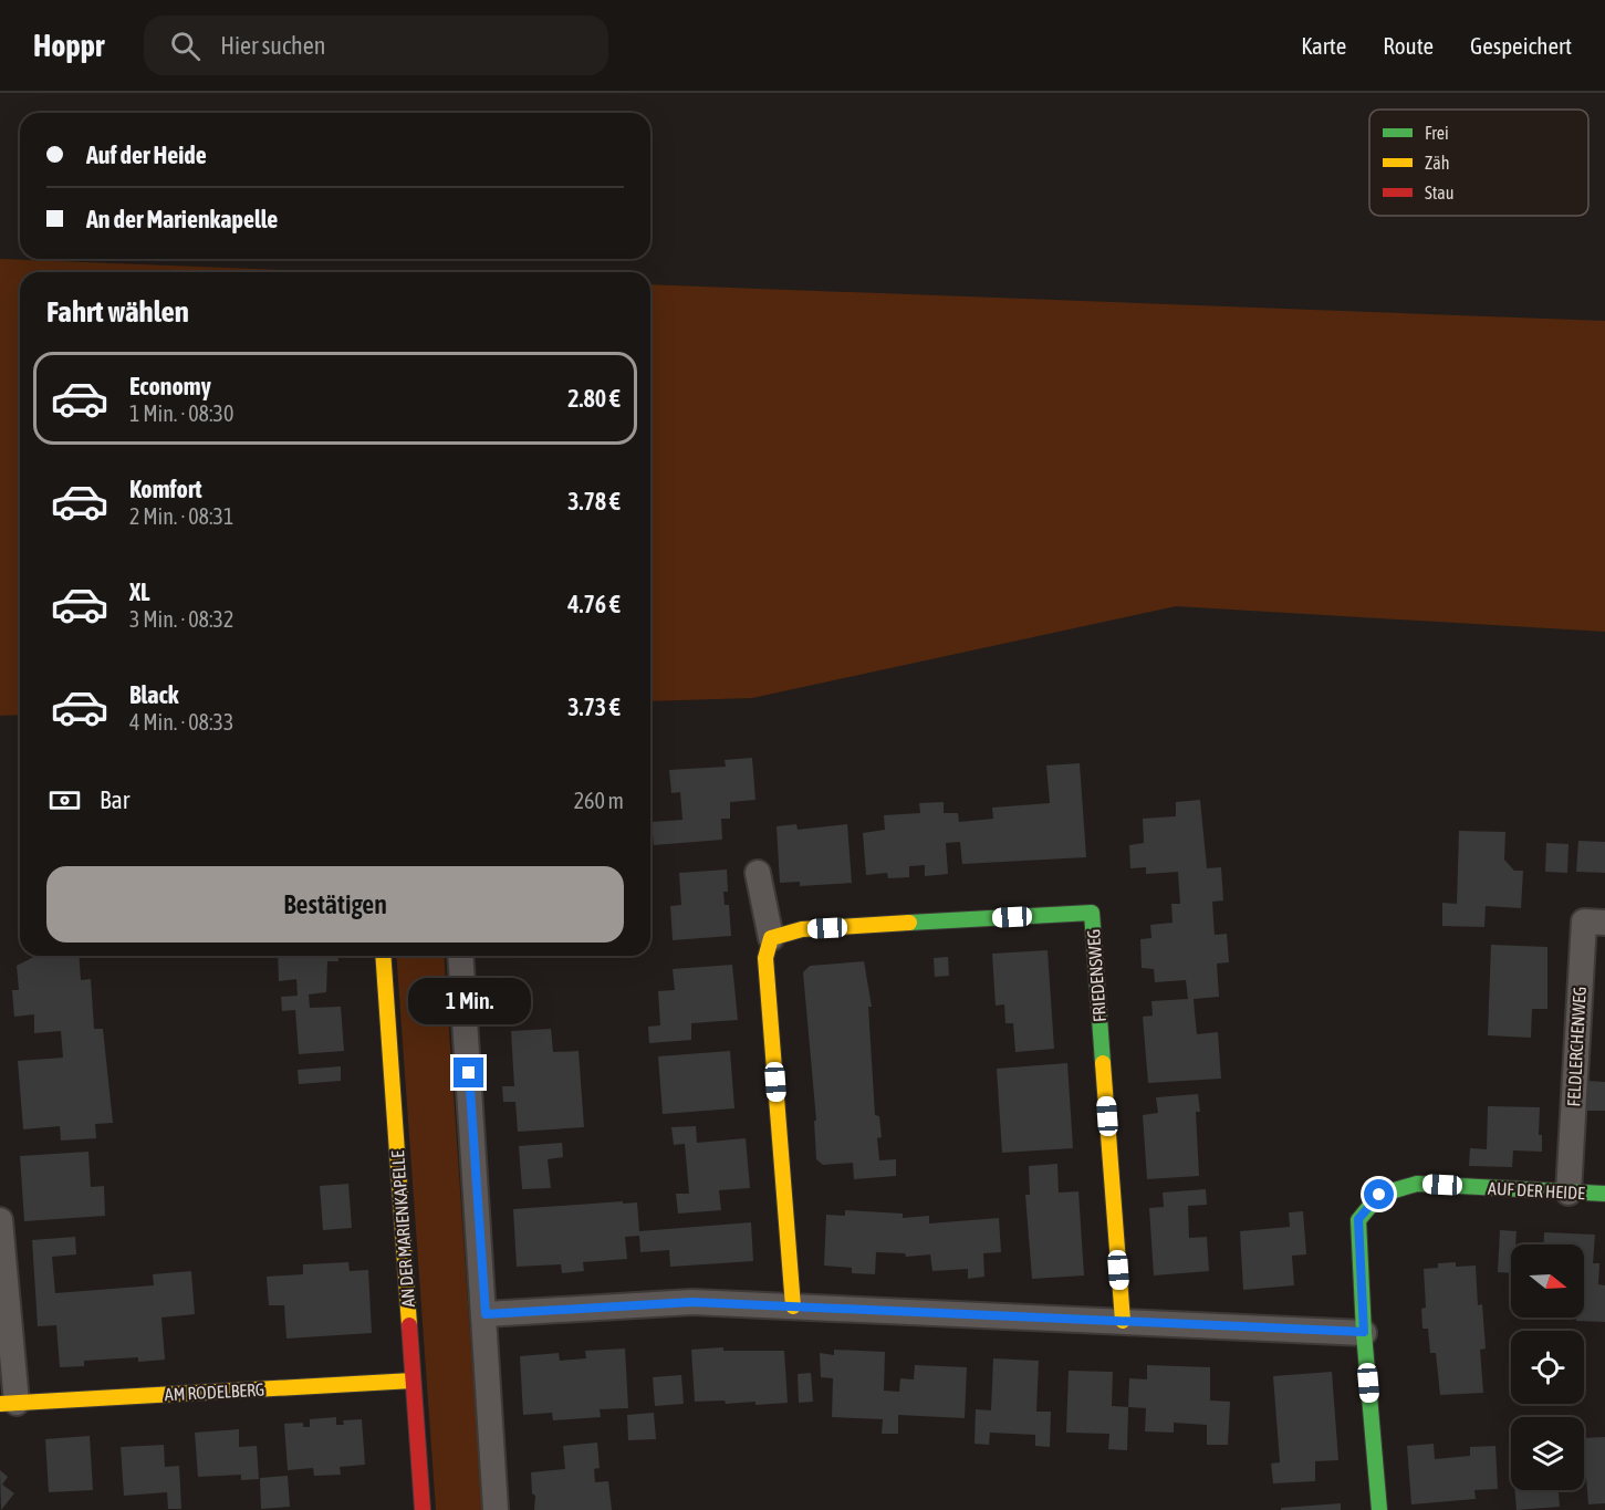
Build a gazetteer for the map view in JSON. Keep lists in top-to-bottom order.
{
  "streets": {
    "street": [
      "FRIEDENSWEG",
      "FELDLERCHENWEG",
      "AUF DER HEIDE",
      "AN DER MARIENKAPELLE",
      "AM RODELBERG"
    ]
  },
  "crossings": [
    ["FELDLERCHENWEG", "AUF DER HEIDE"],
    ["AN DER MARIENKAPELLE", "AM RODELBERG"]
  ],
  "legend": ["Frei", "Zäh", "Stau"],
  "north": "right",
  "page": {
    "header": "Hoppr",
    "search": "Hier suchen",
    "nav": ["Karte", "Route", "Gespeichert"],
    "banner": ["Auf der Heide", "An der Marienkapelle"],
    "heading": "Fahrt wählen",
    "list": [
      {
        "name": "Economy",
        "note": "1 Min. · 08:30",
        "value": "2.80 €"
      },
      {
        "name": "Komfort",
        "note": "2 Min. · 08:31",
        "value": "3.78 €"
      },
      {
        "name": "XL",
        "note": "3 Min. · 08:32",
        "value": "4.76 €"
      },
      {
        "name": "Black",
        "note": "4 Min. · 08:33",
        "value": "3.73 €"
      }
    ],
    "pay": ["Bar", "260 m"],
    "buttons": "Bestätigen",
    "bubble": "1 Min."
  }
}
